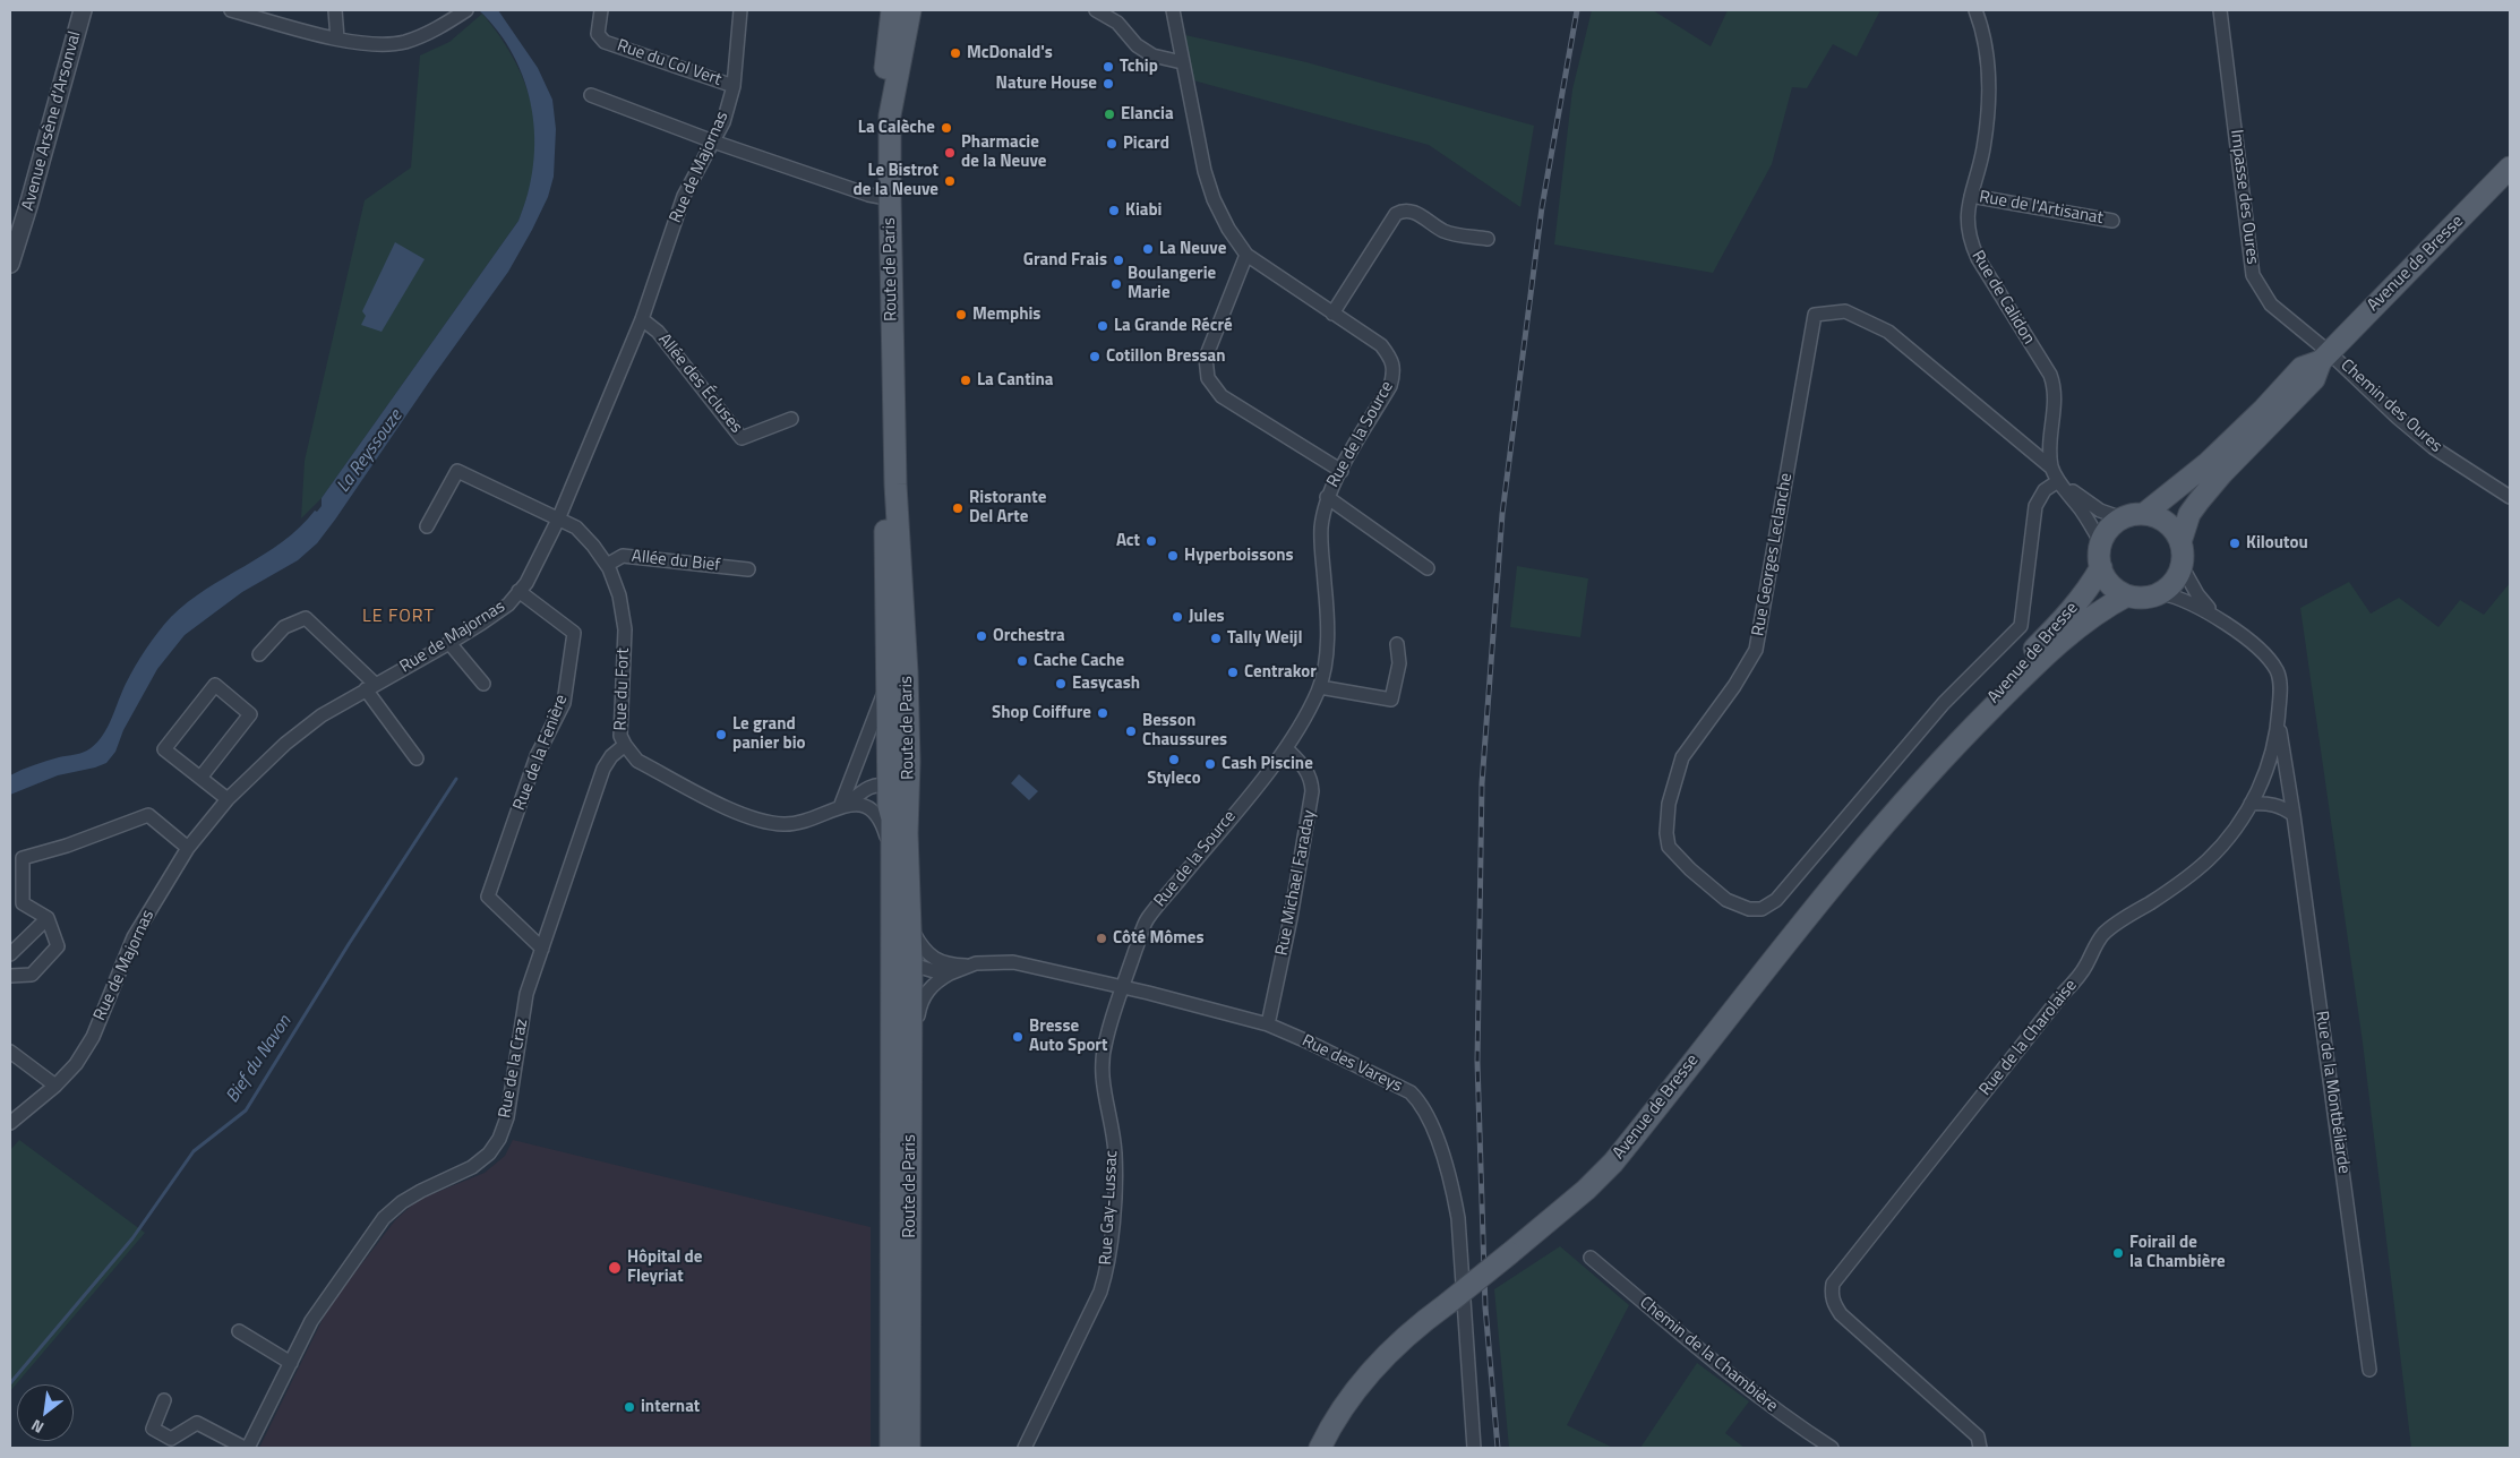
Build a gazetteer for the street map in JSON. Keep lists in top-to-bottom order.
{
  "streets": {
    "main road": ["Avenue de Bresse", "Route de Paris"],
    "street": [
      "Rue du Col Vert",
      "Avenue Arsène d'Arsonval",
      "Rue de Majornas",
      "Impasse des Oures",
      "Rue de l'Artisanat",
      "Rue de Calidon",
      "Allée des Écluses",
      "Chemin des Oures",
      "Rue de la Source",
      "Rue Georges Leclanche",
      "Allée du Bief",
      "Rue du Fort",
      "Rue de la Fenière",
      "Rue Michael Faraday",
      "Rue de la Charolaise",
      "Rue des Vareys",
      "Rue de la Craz",
      "Rue de la Montbéliarde",
      "Rue Gay-Lussac",
      "Chemin de la Chambière"
    ]
  },
  "crossings": [
    ["Rue du Col Vert", "Rue de Majornas"],
    ["Rue de Majornas", "Allée des Écluses"],
    ["Rue de Majornas", "Rue du Fort"],
    ["Rue de Majornas", "Rue de la Fenière"],
    ["Impasse des Oures", "Avenue de Bresse"],
    ["Impasse des Oures", "Chemin des Oures"],
    ["Rue de l'Artisanat", "Rue de Calidon"],
    ["Avenue de Bresse", "Rue de Calidon"],
    ["Avenue de Bresse", "Chemin des Oures"],
    ["Route de Paris", "Rue du Fort"],
    ["Route de Paris", "Rue des Vareys"],
    ["Rue de Calidon", "Rue Georges Leclanche"],
    ["Rue de la Source", "Rue Michael Faraday"],
    ["Rue de la Source", "Rue des Vareys"],
    ["Rue de la Source", "Rue Gay-Lussac"],
    ["Allée du Bief", "Rue du Fort"],
    ["Rue du Fort", "Rue de la Craz"],
    ["Rue de la Fenière", "Rue de la Craz"],
    ["Rue Michael Faraday", "Rue des Vareys"],
    ["Rue de la Charolaise", "Rue de la Montbéliarde"],
    ["Rue des Vareys", "Rue Gay-Lussac"]
  ],
  "districts": ["LE FORT"],
  "water": ["La Reyssouze", "Bief du Navon"],
  "places": [
    "McDonald's",
    "Tchip",
    "Nature House",
    "Elancia",
    "La Calèche",
    "Picard",
    "Pharmacie de la Neuve",
    "Le Bistrot de la Neuve",
    "Kiabi",
    "La Neuve",
    "Grand Frais",
    "Boulangerie Marie",
    "Memphis",
    "La Grande Récré",
    "Cotillon Bressan",
    "La Cantina",
    "Ristorante Del Arte",
    "Act",
    "Kiloutou",
    "Hyperboissons",
    "Jules",
    "Orchestra",
    "Tally Weijl",
    "Cache Cache",
    "Centrakor",
    "Easycash",
    "Shop Coiffure",
    "Besson Chaussures",
    "Le grand panier bio",
    "Styleco",
    "Cash Piscine",
    "Côté Mômes",
    "Bresse Auto Sport",
    "Foirail de la Chambière",
    "Hôpital de Fleyriat",
    "internat"
  ],
  "north": "bottom left"
}
